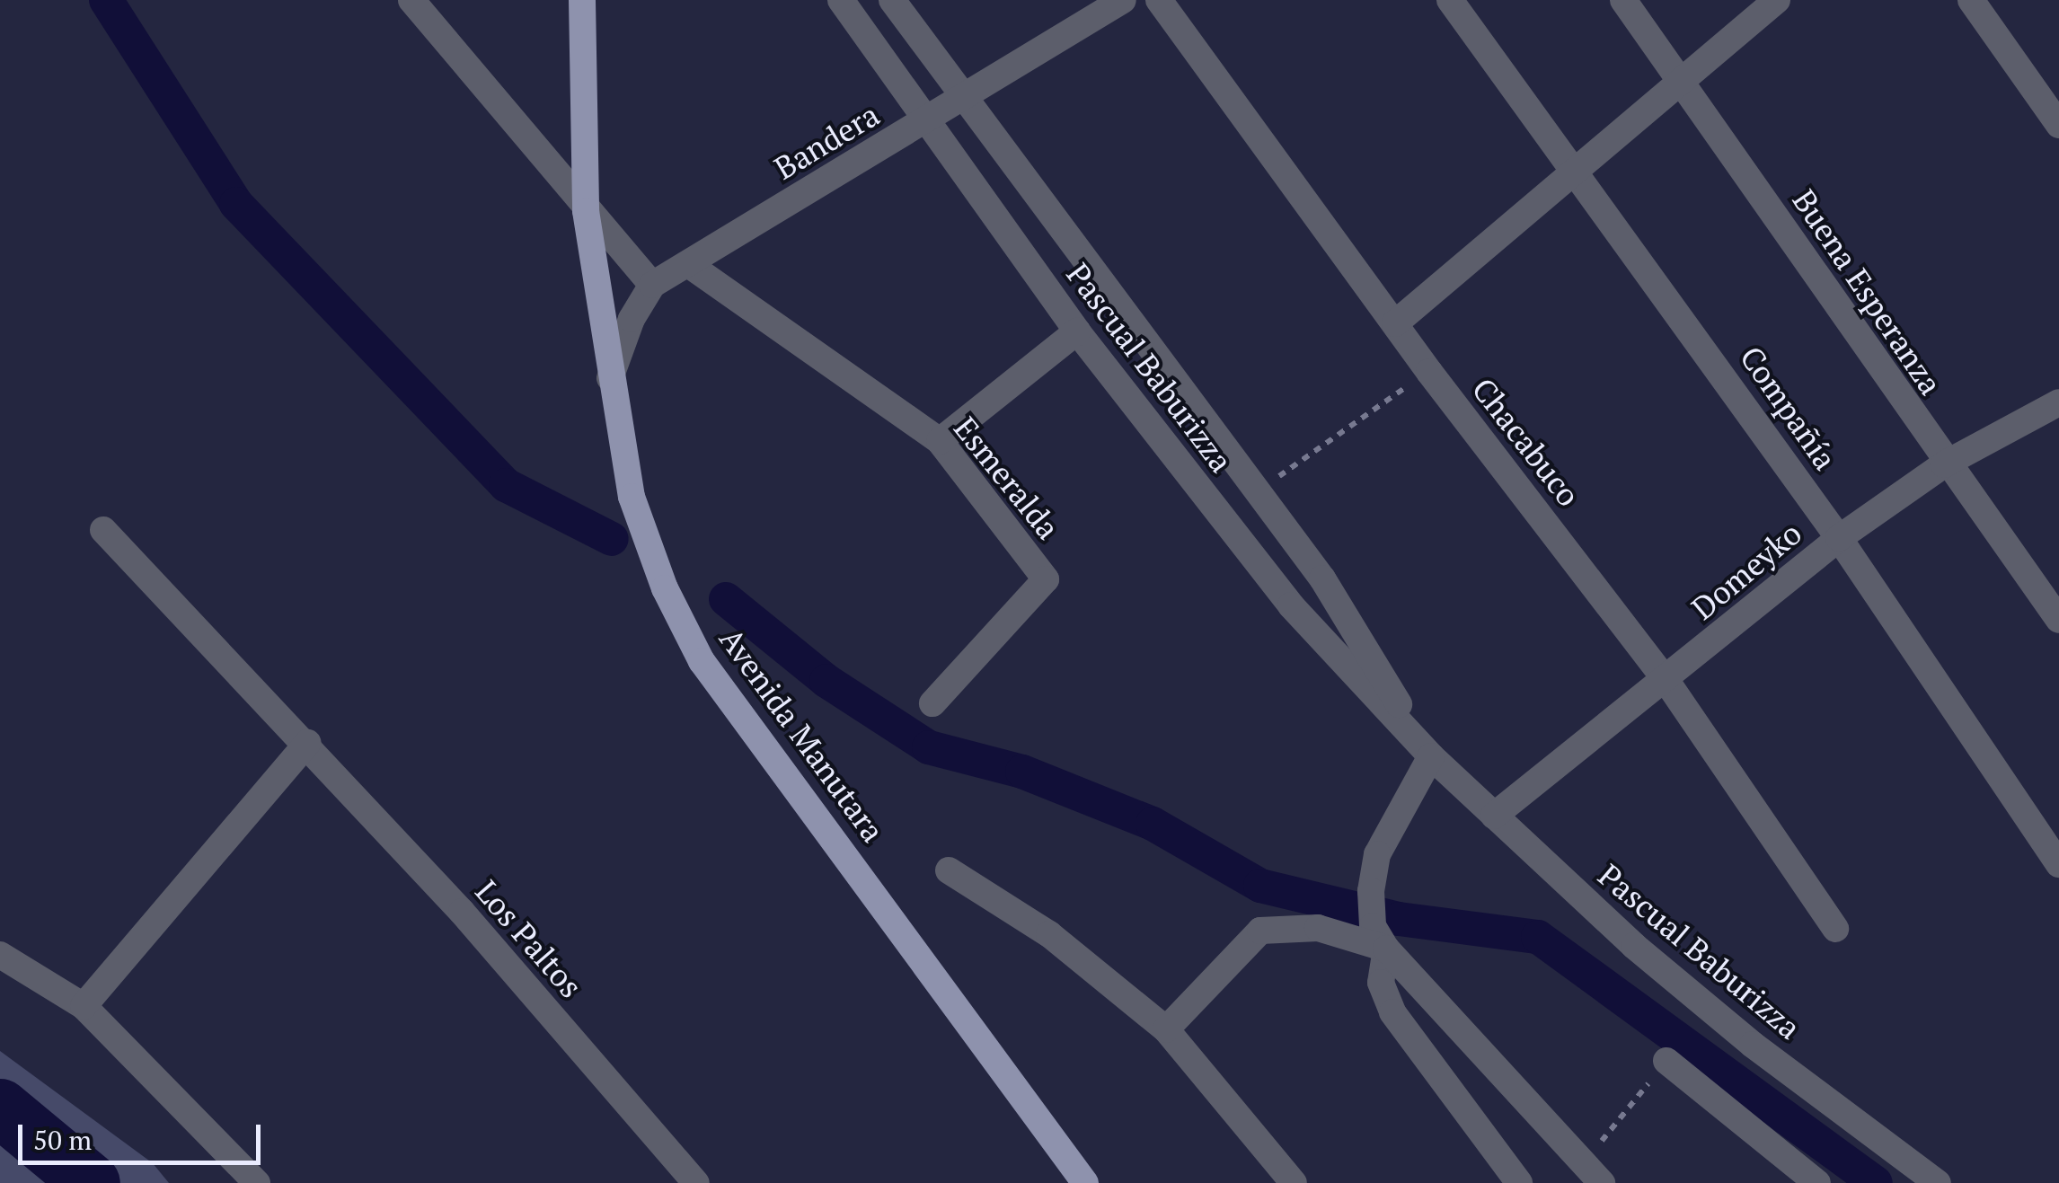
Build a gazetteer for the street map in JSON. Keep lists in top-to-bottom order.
{
  "streets": {
    "main road": ["Avenida Manutara"],
    "street": [
      "Bandera",
      "Buena Esperanza",
      "Pascual Baburizza",
      "Compañía",
      "Chacabuco",
      "Esmeralda",
      "Domeyko",
      "Los Paltos"
    ]
  },
  "crossings": [
    ["Bandera", "Pascual Baburizza"],
    ["Bandera", "Esmeralda"],
    ["Buena Esperanza", "Domeyko"],
    ["Pascual Baburizza", "Domeyko"],
    ["Compañía", "Domeyko"],
    ["Chacabuco", "Domeyko"]
  ],
  "scale_bar": "50 m"
}
